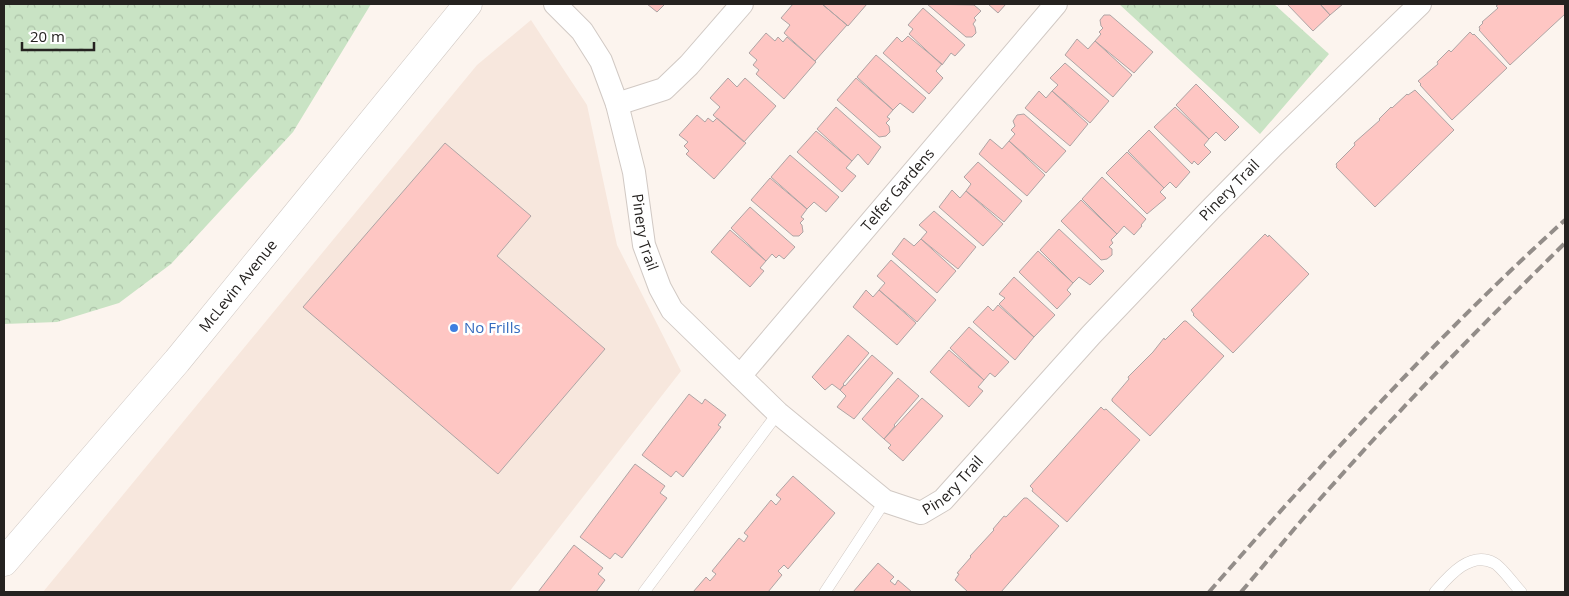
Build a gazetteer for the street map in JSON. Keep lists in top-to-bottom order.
{
  "streets": {
    "street": ["Telfer Gardens", "Pinery Trail", "McLevin Avenue"]
  },
  "crossings": [
    ["Telfer Gardens", "Pinery Trail"]
  ],
  "places": ["No Frills"],
  "scale_bar": "20 m"
}
